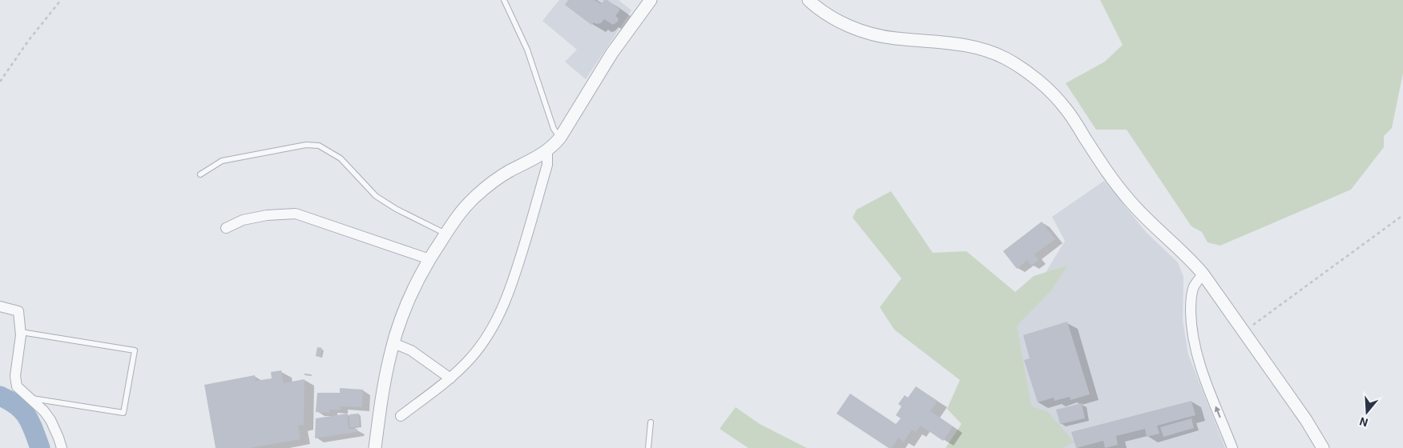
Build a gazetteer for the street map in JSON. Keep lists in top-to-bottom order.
{
  "north": "bottom"
}
